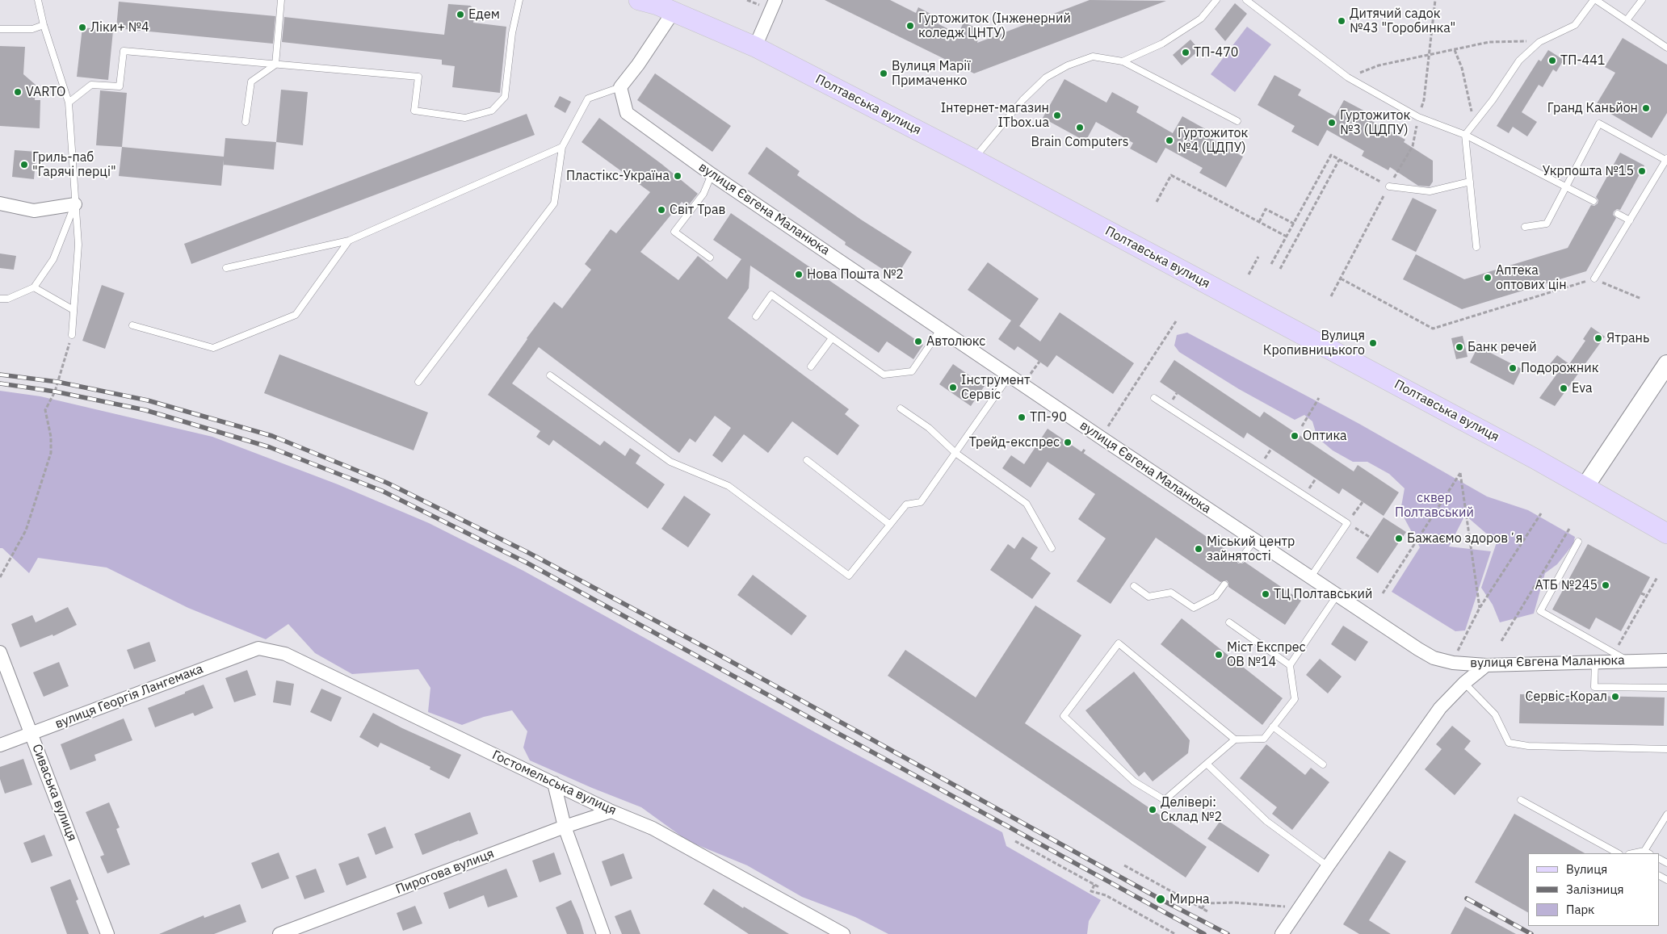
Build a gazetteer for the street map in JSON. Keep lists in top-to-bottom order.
{
  "streets": {
    "main road": ["Полтавська вулиця"],
    "street": [
      "вулиця Євгена Маланюка",
      "вулиця Георгія Лангемака",
      "Гостомельська вулиця",
      "Сиваська вулиця",
      "Пирогова вулиця"
    ]
  },
  "crossings": [
    ["вулиця Георгія Лангемака", "Гостомельська вулиця"],
    ["вулиця Георгія Лангемака", "Сиваська вулиця"],
    ["Гостомельська вулиця", "Пирогова вулиця"]
  ],
  "parks": ["сквер Полтавський"],
  "places": [
    "Едем",
    "Дитячий садок №43 \"Горобинка\"",
    "Гуртожиток (Інженерний коледж ЦНТУ)",
    "Ліки+ №4",
    "ТП-470",
    "ТП-441",
    "Вулиця Марії Примаченко",
    "VARTO",
    "Гранд Каньйон",
    "Інтернет-магазин ITbox.ua",
    "Гуртожиток №3 (ЦДПУ)",
    "Brain Computers",
    "Гуртожиток №4 (ЦДПУ)",
    "Гриль-паб \"Гарячі перці\"",
    "Укрпошта №15",
    "Пластікс-Україна",
    "Світ Трав",
    "Нова Пошта №2",
    "Аптека оптових цін",
    "Ятрань",
    "Автолюкс",
    "Вулиця Кропивницького",
    "Банк речей",
    "Подорожник",
    "Інструмент Сервіс",
    "Eva",
    "ТП-90",
    "Оптика",
    "Трейд-експрес",
    "Бажаємо здоровʼя",
    "Міський центр зайнятості",
    "АТБ №245",
    "ТЦ Полтавський",
    "Міст Експрес ОВ №14",
    "Сервіс-Корал",
    "Делівері: Склад №2",
    "Мирна"
  ],
  "legend": ["Вулиця", "Залізниця", "Парк"]
}
